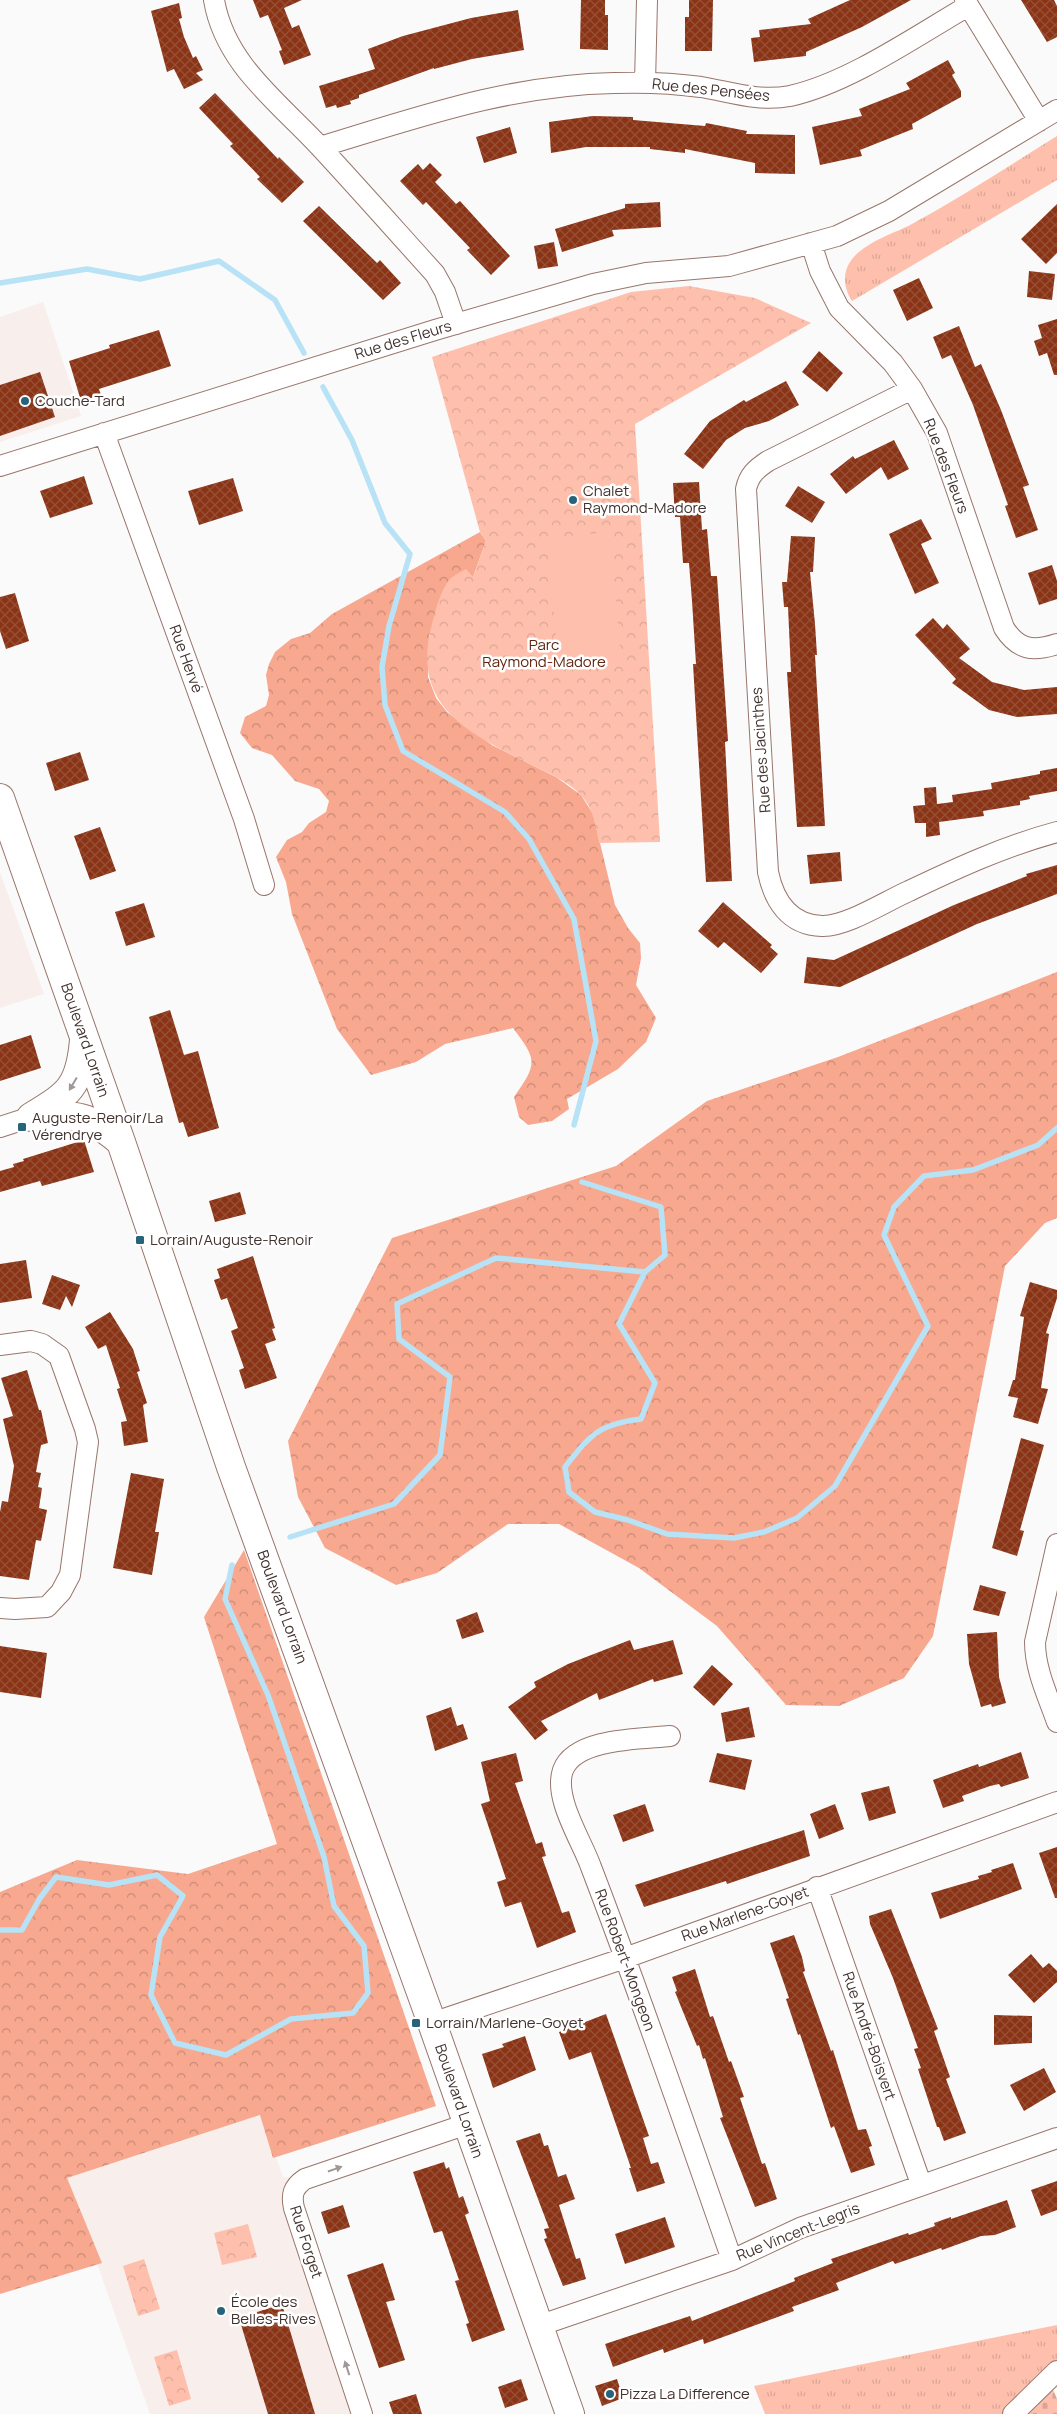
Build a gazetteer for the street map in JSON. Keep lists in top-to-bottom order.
{
  "streets": {
    "main road": ["Boulevard Lorrain"],
    "street": [
      "Rue des Pensées",
      "Rue des Fleurs",
      "Rue Hervé",
      "Rue des Jacinthes",
      "Rue Marlene-Goyet",
      "Rue Robert-Mongeon",
      "Rue André-Boisvert",
      "Rue Vincent-Legris",
      "Rue Forget"
    ]
  },
  "crossings": [
    ["Rue des Fleurs", "Rue Hervé"],
    ["Rue des Fleurs", "Rue des Jacinthes"],
    ["Boulevard Lorrain", "Rue Marlene-Goyet"],
    ["Boulevard Lorrain", "Rue Vincent-Legris"],
    ["Boulevard Lorrain", "Rue Forget"],
    ["Rue Marlene-Goyet", "Rue Robert-Mongeon"],
    ["Rue Marlene-Goyet", "Rue André-Boisvert"],
    ["Rue Robert-Mongeon", "Rue Vincent-Legris"],
    ["Rue André-Boisvert", "Rue Vincent-Legris"]
  ],
  "parks": ["Parc Raymond-Madore"],
  "places": {
    "other": [
      "Couche-Tard",
      "Chalet Raymond-Madore",
      "École des Belles-Rives",
      "Pizza La Difference"
    ],
    "transit": ["Auguste-Renoir/La Vérendrye", "Lorrain/Auguste-Renoir", "Lorrain/Marlene-Goyet"]
  }
}
